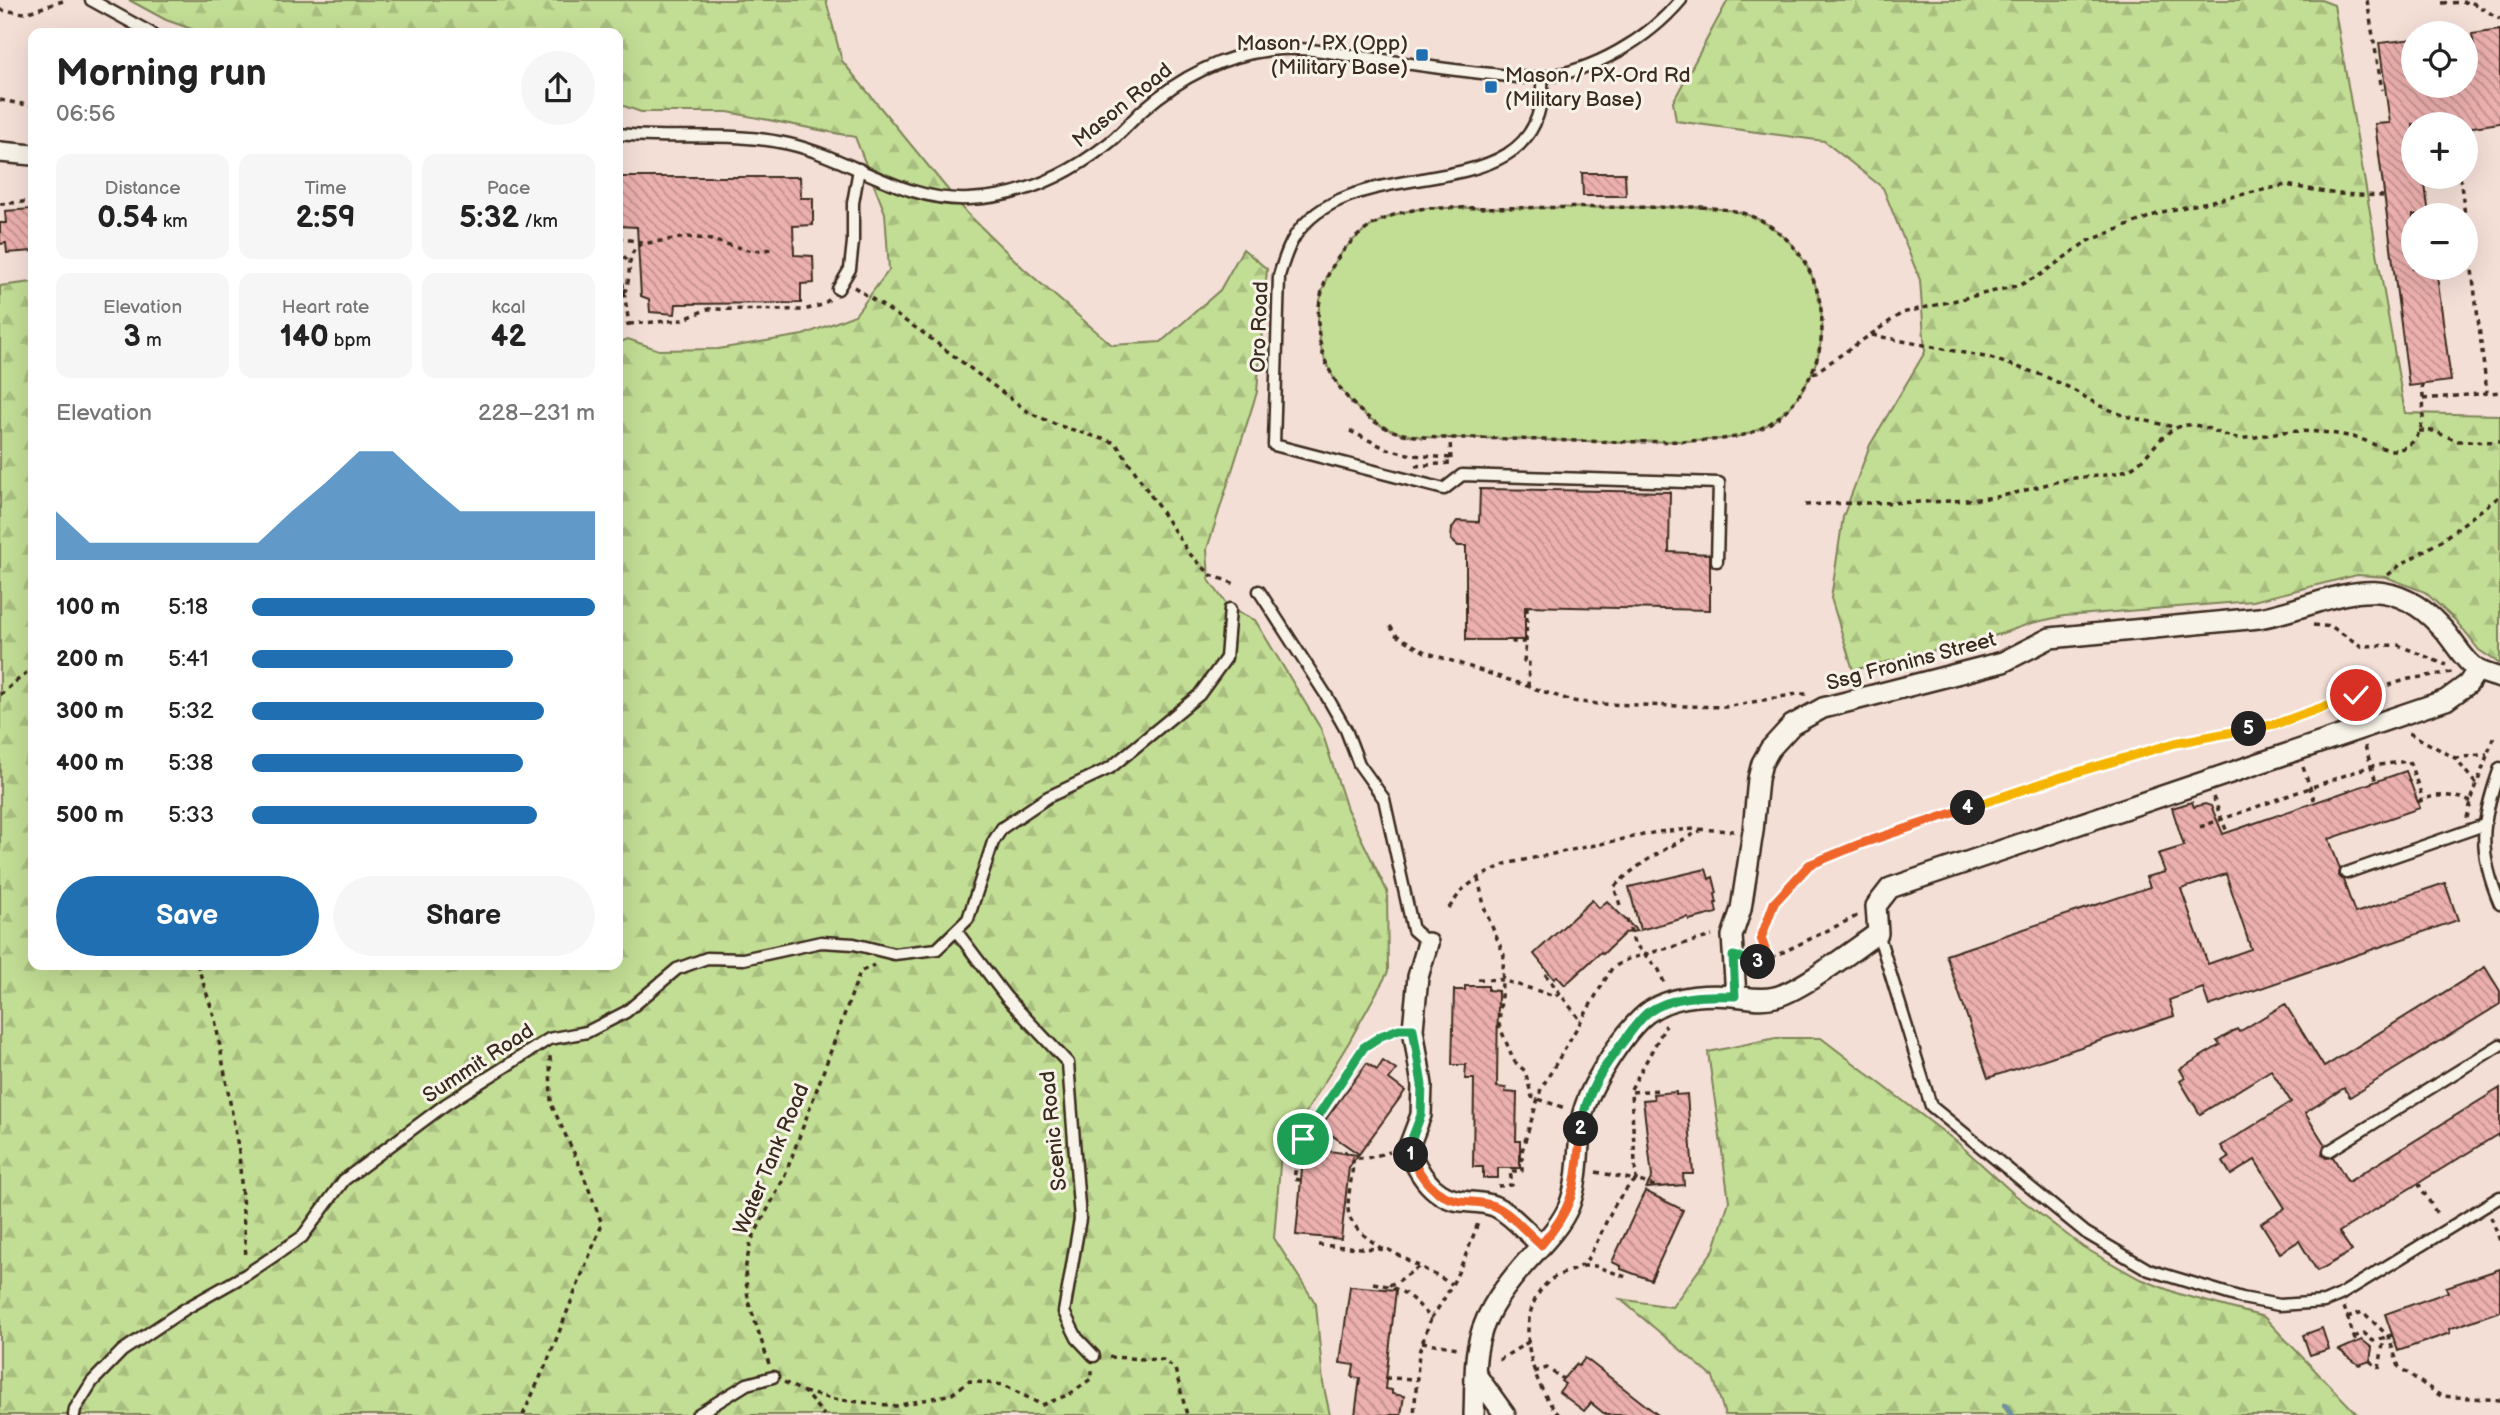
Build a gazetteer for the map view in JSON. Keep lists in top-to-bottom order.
{
  "streets": {
    "street": ["Ssg Fronins Street"],
    "lane": [
      "Mason Road",
      "Oro Road",
      "Summit Road",
      "Scenic Road"
    ],
    "path": ["Water Tank Road"]
  },
  "crossings": [
    ["Mason Road", "Oro Road"],
    ["Summit Road", "Scenic Road"],
    ["Summit Road", "Water Tank Road"]
  ],
  "places": {
    "transit": ["Mason / PX (Opp) (Military Base)", "Mason / PX-Ord Rd (Military Base)"]
  },
  "page": {
    "map_buttons": ["+", "−"],
    "heading": ["Morning run", "06:56"],
    "stats": [
      ["Distance", "0.54 km"],
      ["Time", "2:59"],
      ["Pace", "5:32 /km"],
      ["Elevation", "3 m"],
      ["Heart rate", "140 bpm"],
      ["kcal", "42"]
    ],
    "chart": ["Elevation", "228–231 m"],
    "list": [
      {
        "name": "100 m",
        "note": "5:18"
      },
      {
        "name": "200 m",
        "note": "5:41"
      },
      {
        "name": "300 m",
        "note": "5:32"
      },
      {
        "name": "400 m",
        "note": "5:38"
      },
      {
        "name": "500 m",
        "note": "5:33"
      }
    ],
    "pins": [
      "5",
      "4",
      "3",
      "2",
      "1"
    ],
    "buttons": ["Save", "Share"]
  }
}
